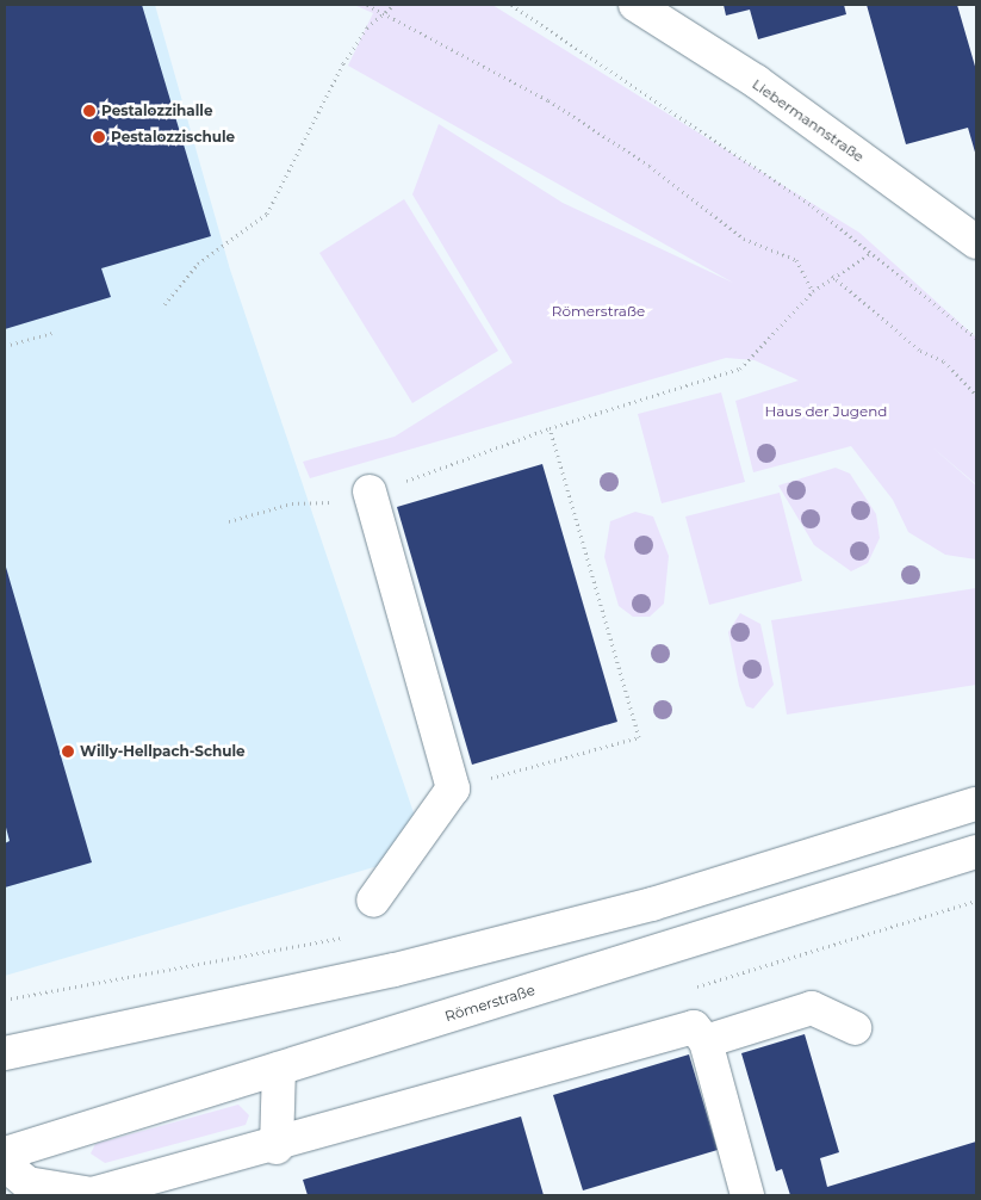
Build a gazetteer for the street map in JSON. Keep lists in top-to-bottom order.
{
  "streets": {
    "main road": ["Liebermannstraße", "Römerstraße"]
  },
  "parks": ["Römerstraße", "Haus der Jugend"],
  "places": ["Pestalozzihalle", "Pestalozzischule", "Willy-Hellpach-Schule"]
}
